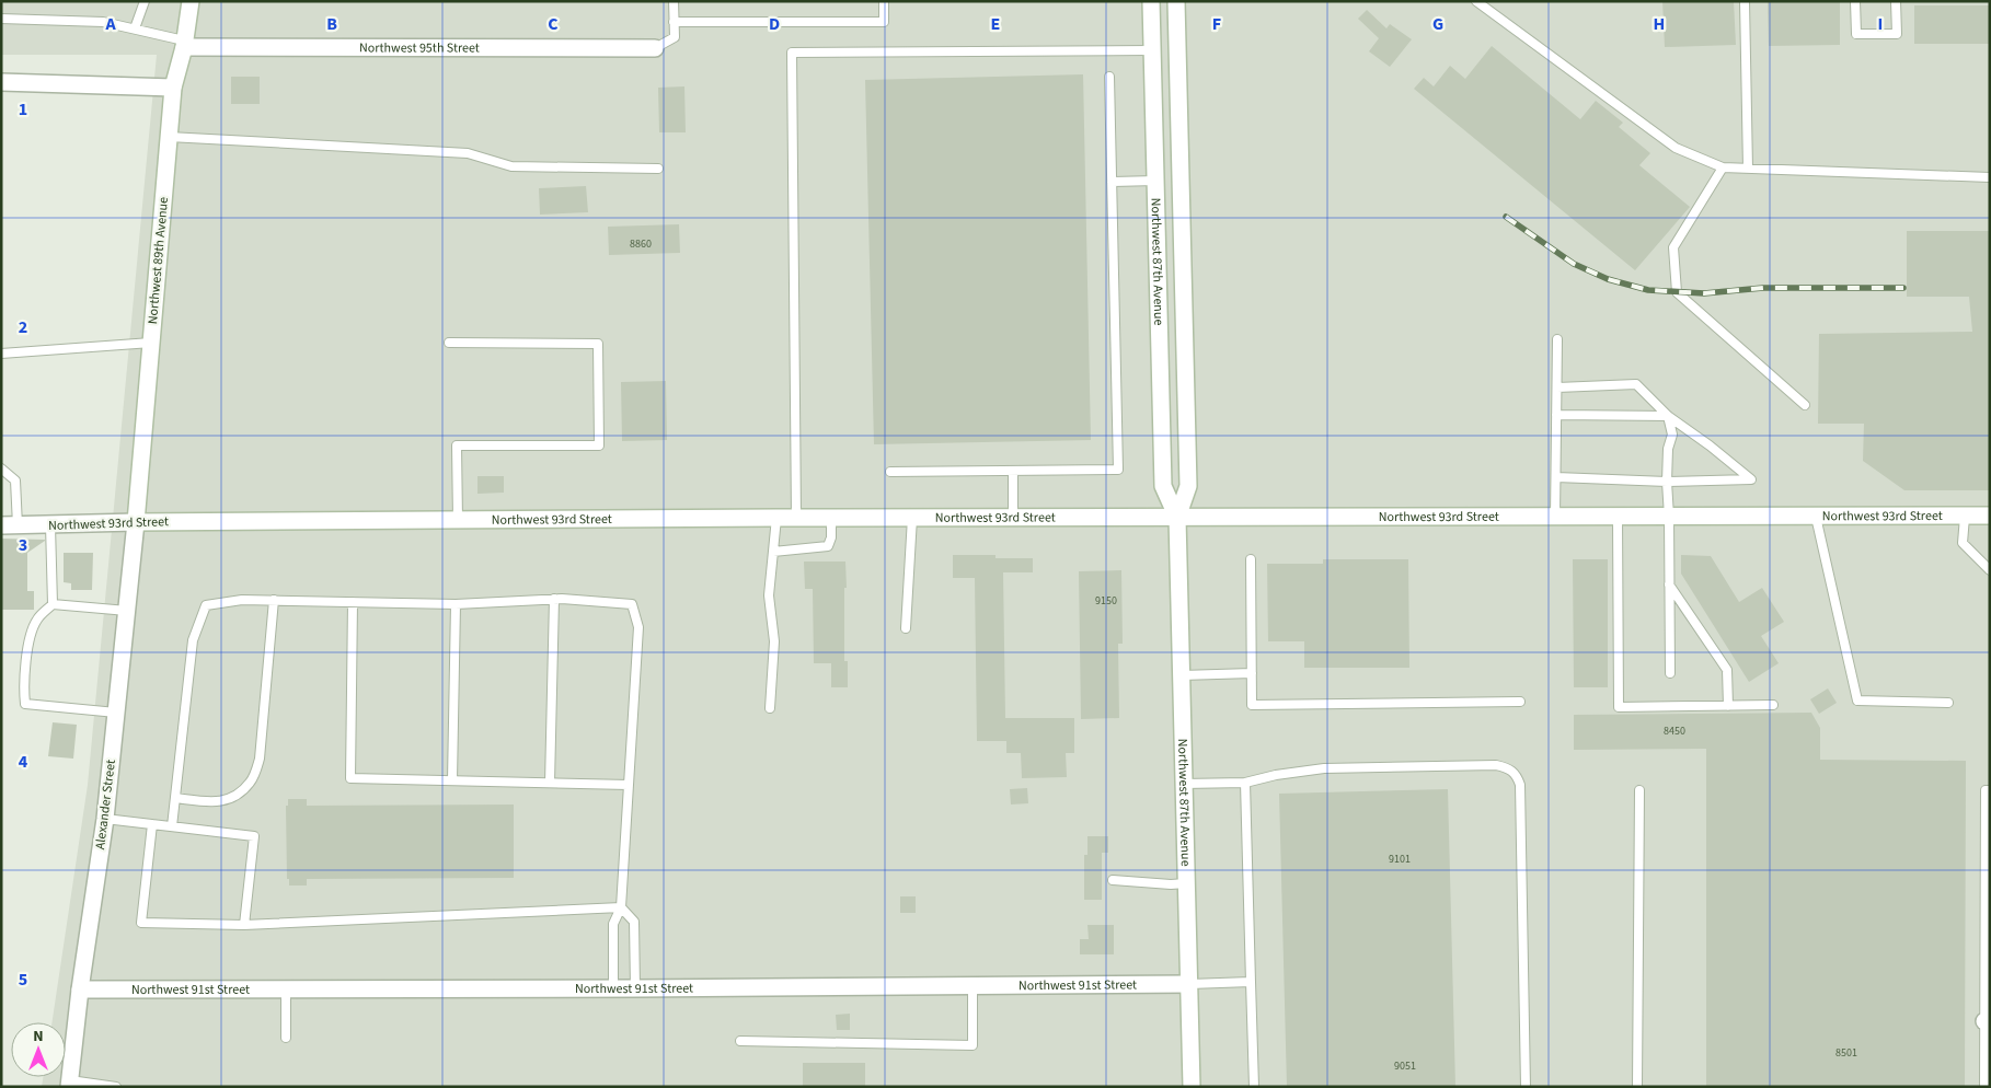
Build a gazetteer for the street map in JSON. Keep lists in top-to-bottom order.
{
  "streets": {
    "street": [
      "Northwest 95th Street",
      "Northwest 89th Avenue",
      "Northwest 87th Avenue",
      "Northwest 93rd Street",
      "Alexander Street",
      "Northwest 91st Street"
    ]
  },
  "crossings": [
    ["Northwest 95th Street", "Northwest 89th Avenue"],
    ["Northwest 89th Avenue", "Northwest 93rd Street"],
    ["Northwest 89th Avenue", "Alexander Street"],
    ["Northwest 87th Avenue", "Northwest 93rd Street"],
    ["Northwest 87th Avenue", "Northwest 91st Street"],
    ["Northwest 93rd Street", "Alexander Street"],
    ["Alexander Street", "Northwest 91st Street"]
  ],
  "house_numbers": [
    "8860",
    "9150",
    "8450",
    "9101",
    "8501",
    "9051"
  ],
  "north": "top",
  "grid": {
    "columns": [
      "A",
      "B",
      "C",
      "D",
      "E",
      "F",
      "G",
      "H",
      "I"
    ],
    "rows": [
      "1",
      "2",
      "3",
      "4",
      "5"
    ]
  }
}
